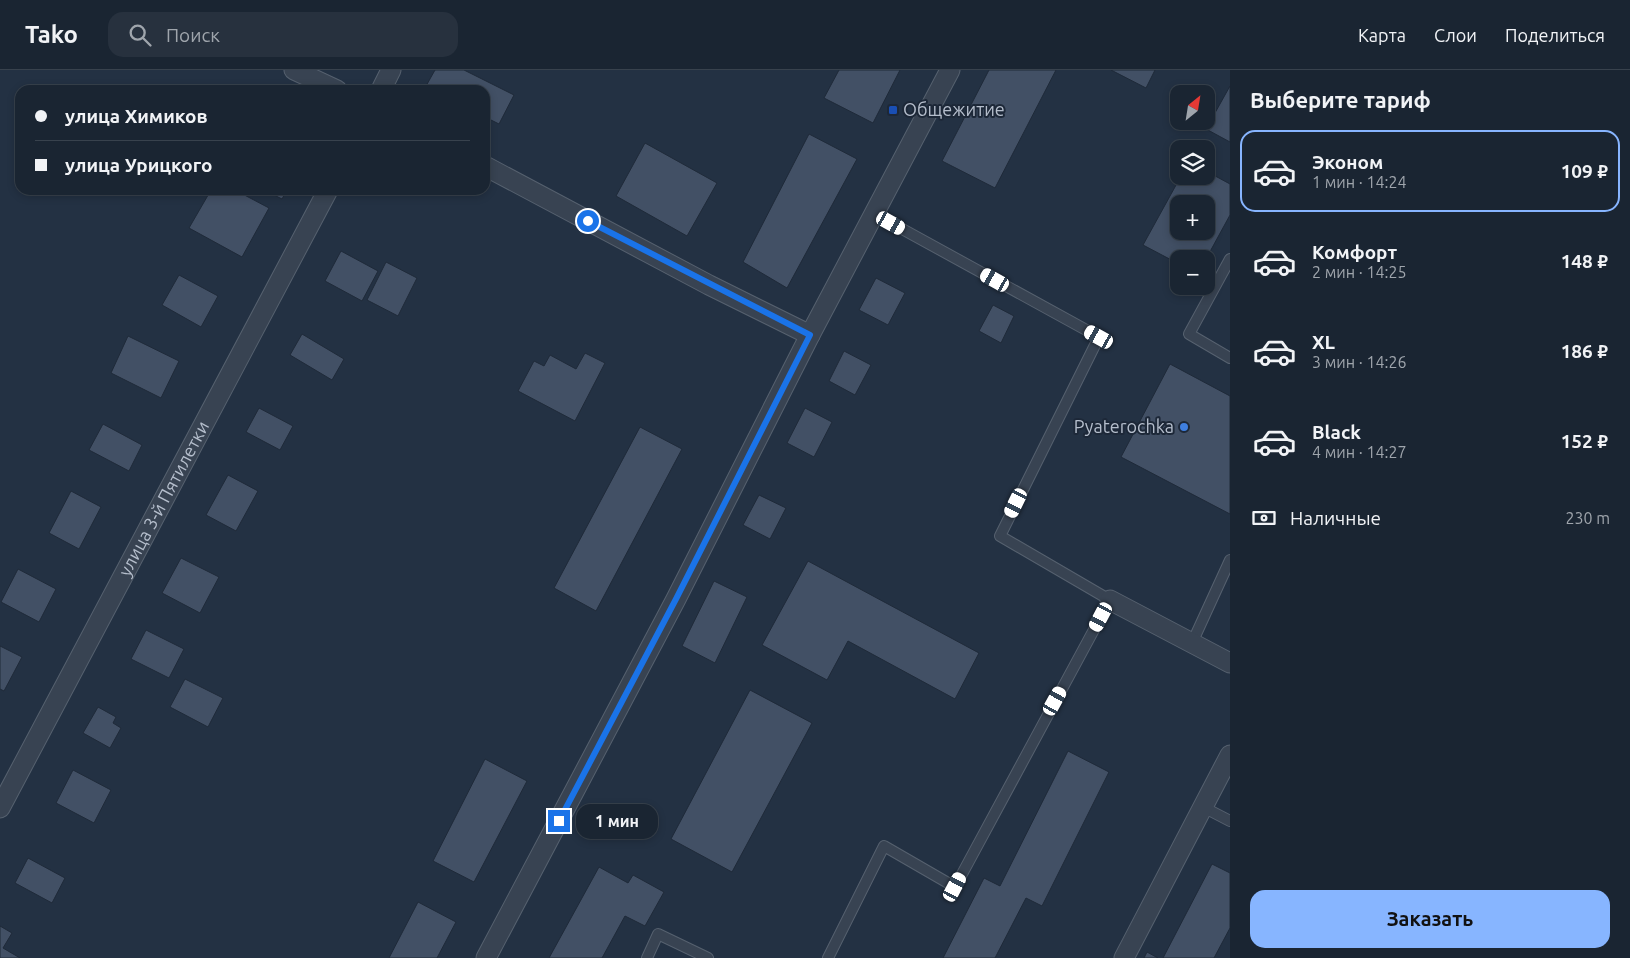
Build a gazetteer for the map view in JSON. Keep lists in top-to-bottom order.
{
  "streets": {
    "street": ["улица 3-й Пятилетки"]
  },
  "places": {
    "transit": ["Общежитие"],
    "other": ["Pyaterochka"]
  },
  "north": "top right",
  "page": {
    "header": "Tako",
    "search": "Поиск",
    "nav": ["Карта", "Слои", "Поделиться"],
    "heading": "Выберите тариф",
    "map_buttons": ["+", "−"],
    "banner": ["улица Химиков", "улица Урицкого"],
    "list": [
      {
        "name": "Эконом",
        "note": "1 мин · 14:24",
        "value": "109 ₽"
      },
      {
        "name": "Комфорт",
        "note": "2 мин · 14:25",
        "value": "148 ₽"
      },
      {
        "name": "XL",
        "note": "3 мин · 14:26",
        "value": "186 ₽"
      },
      {
        "name": "Black",
        "note": "4 мин · 14:27",
        "value": "152 ₽"
      }
    ],
    "pay": ["Наличные", "230 m"],
    "bubble": "1 мин",
    "buttons": "Заказать"
  }
}
